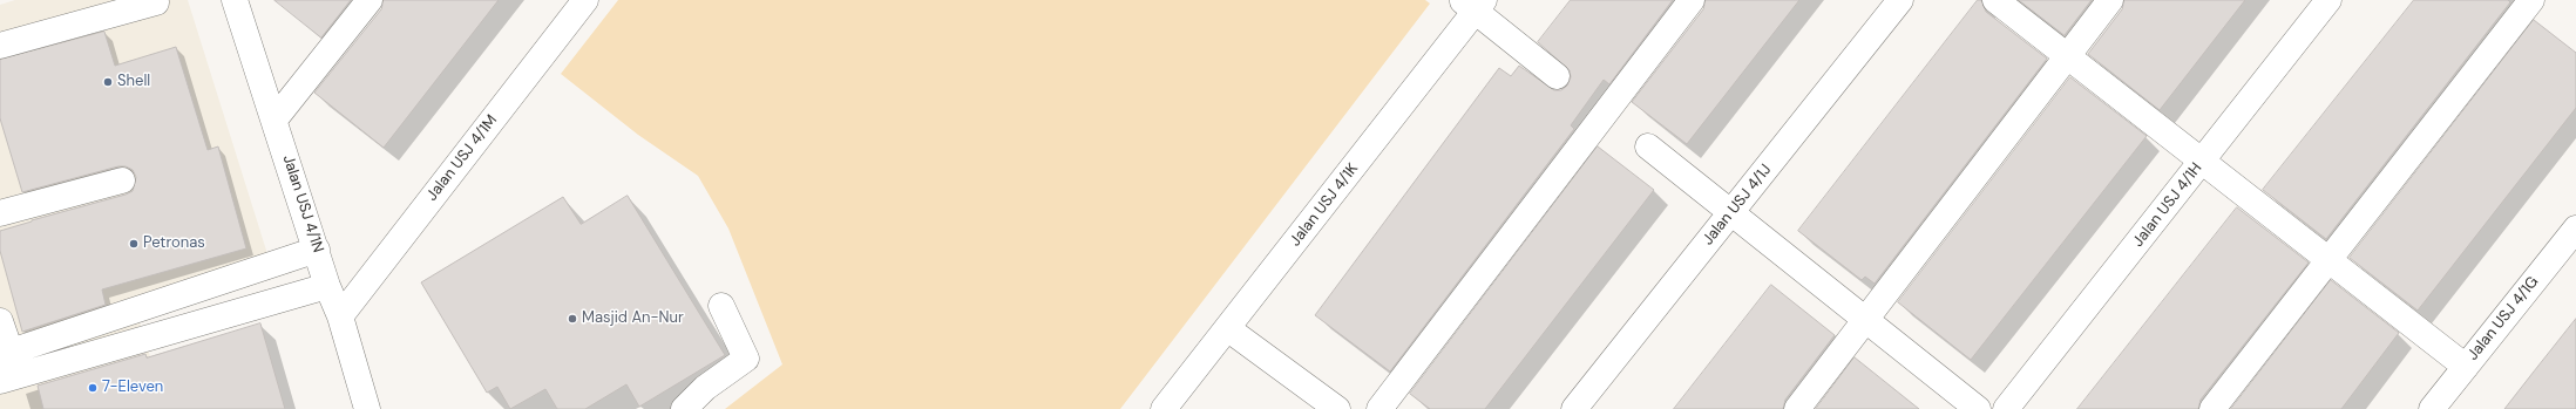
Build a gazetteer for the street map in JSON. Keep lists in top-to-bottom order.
{
  "streets": {
    "street": [
      "Jalan USJ 4/1M",
      "Jalan USJ 4/1N",
      "Jalan USJ 4/1K",
      "Jalan USJ 4/1J",
      "Jalan USJ 4/1H",
      "Jalan USJ 4/1G"
    ]
  },
  "crossings": [
    ["Jalan USJ 4/1M", "Jalan USJ 4/1N"]
  ],
  "places": [
    "Shell",
    "Petronas",
    "Masjid An-Nur",
    "7-Eleven"
  ]
}
